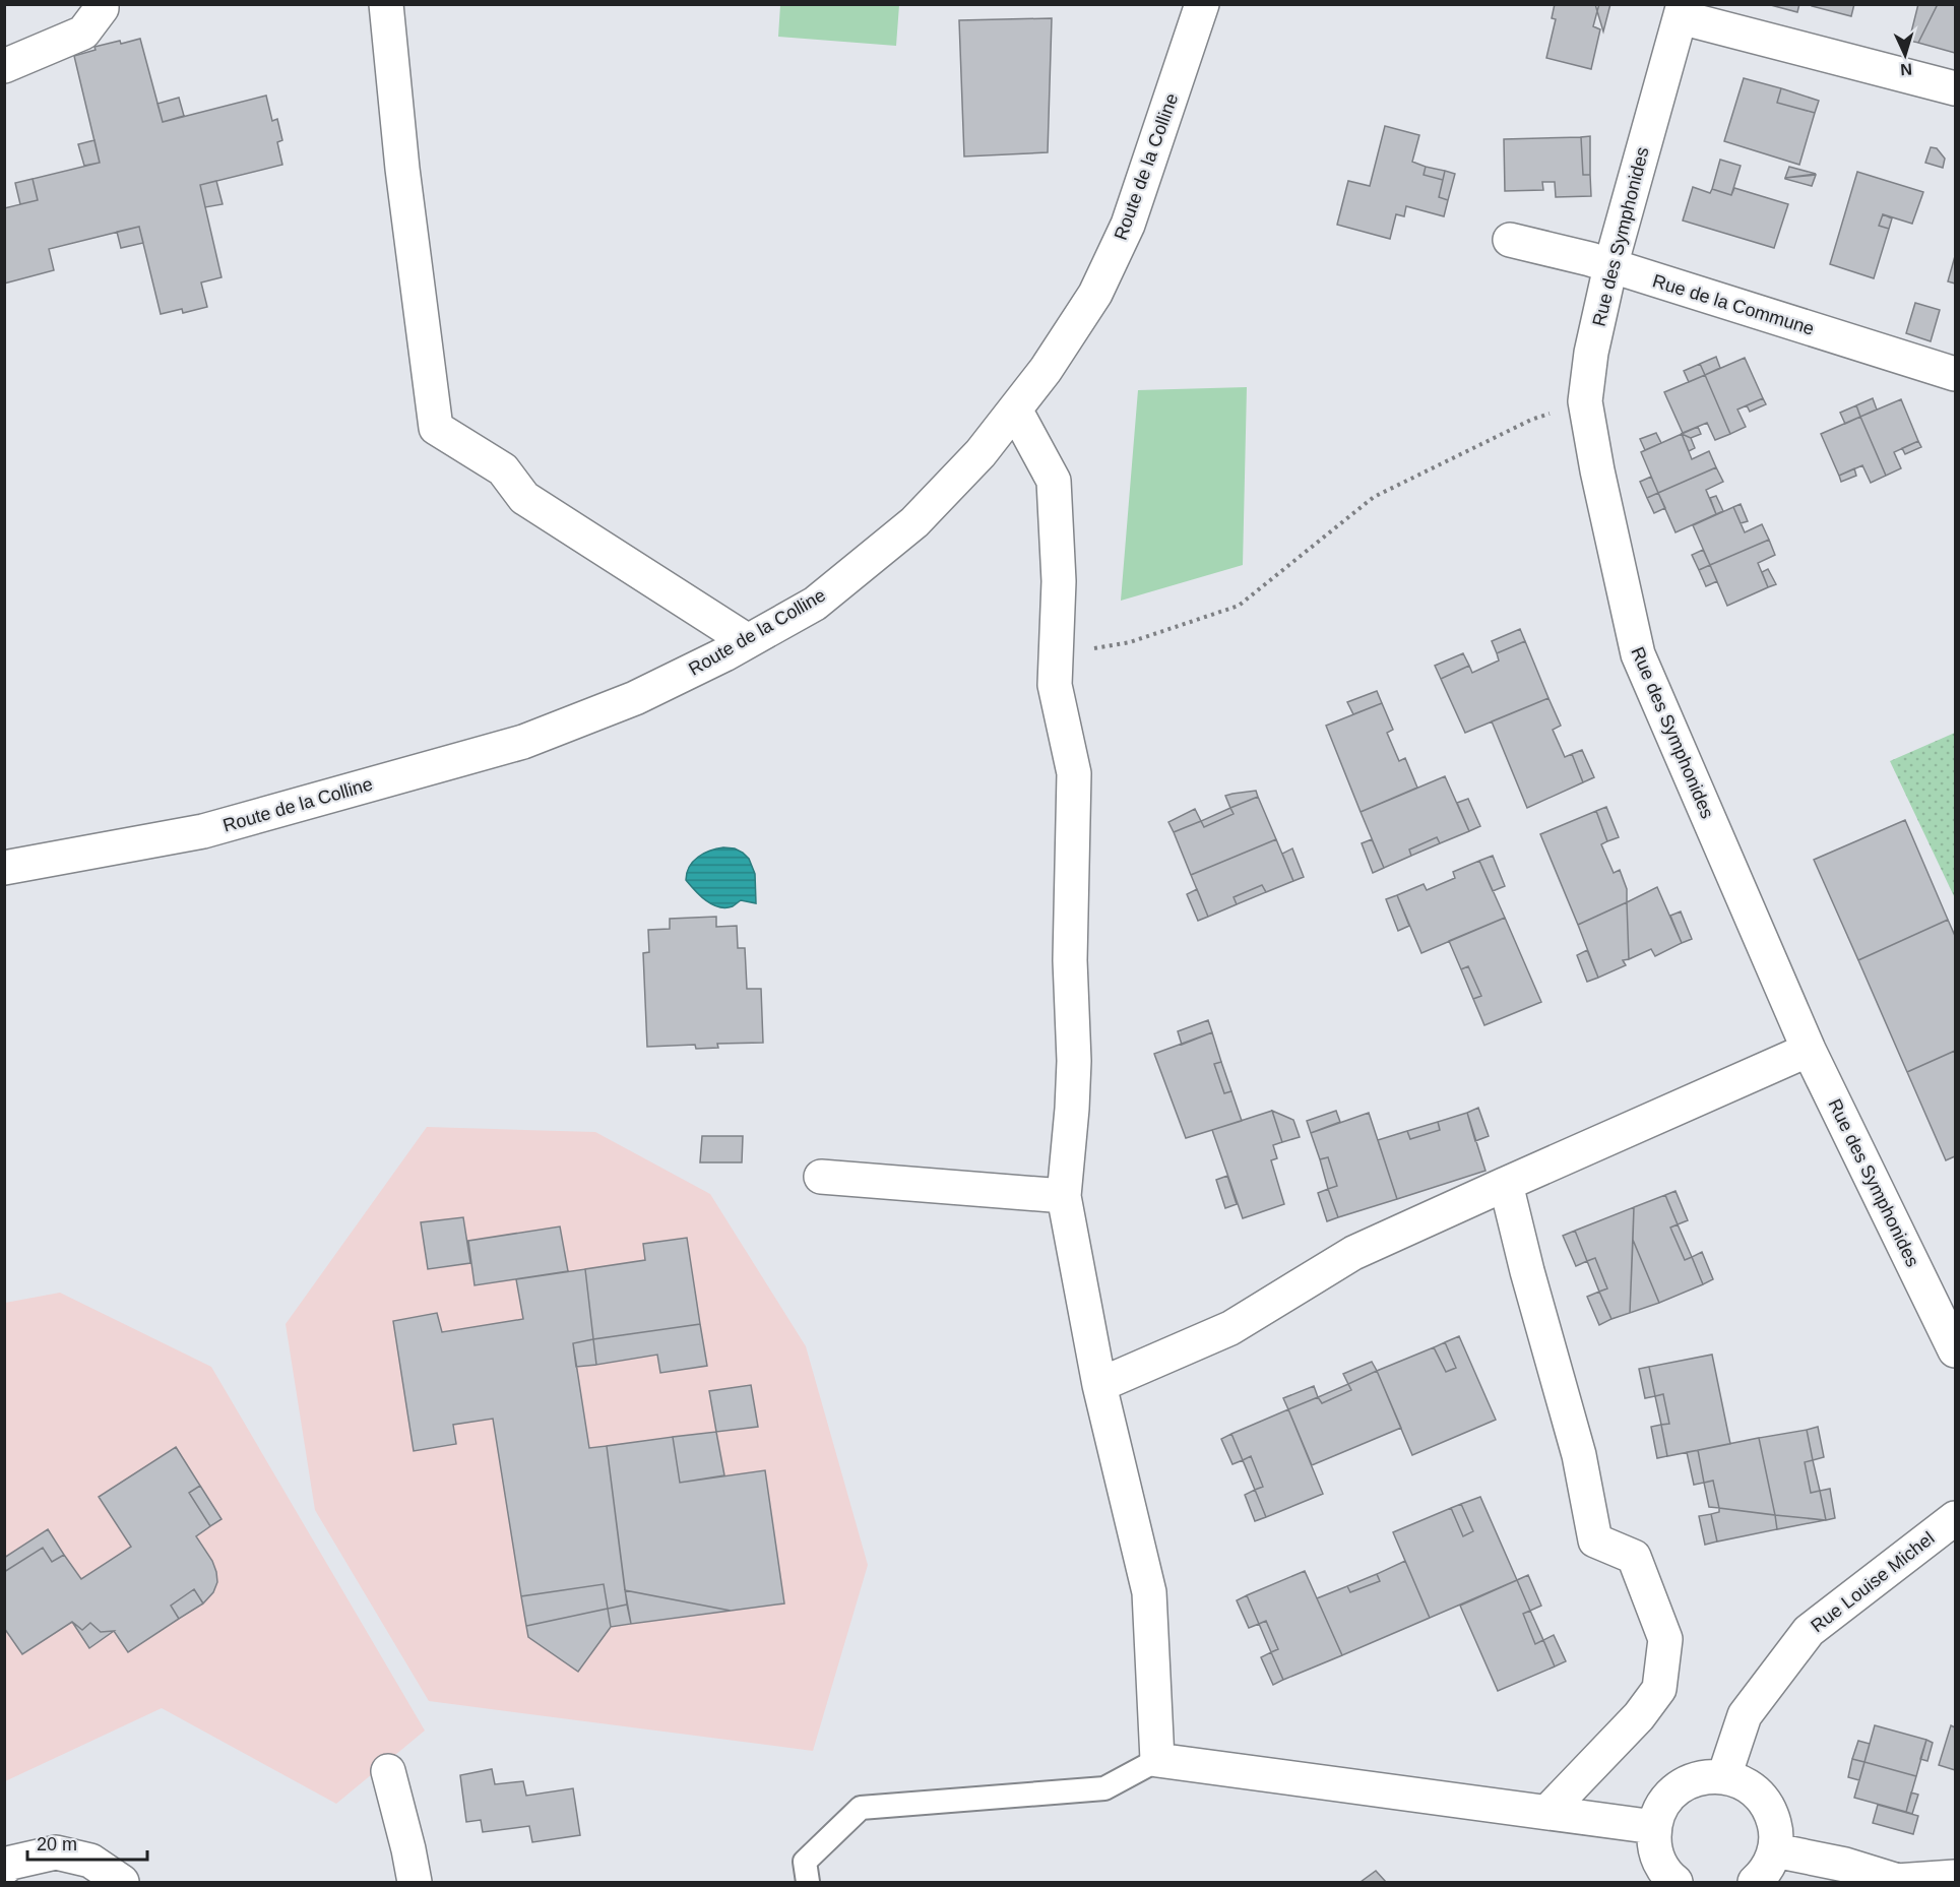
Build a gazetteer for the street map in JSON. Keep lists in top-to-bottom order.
{
  "streets": {
    "street": [
      "Route de la Colline",
      "Rue des Symphonides",
      "Rue de la Commune",
      "Rue Louise Michel"
    ]
  },
  "crossings": [
    ["Rue des Symphonides", "Rue de la Commune"]
  ],
  "scale_bar": "20 m",
  "north": "bottom"
}
